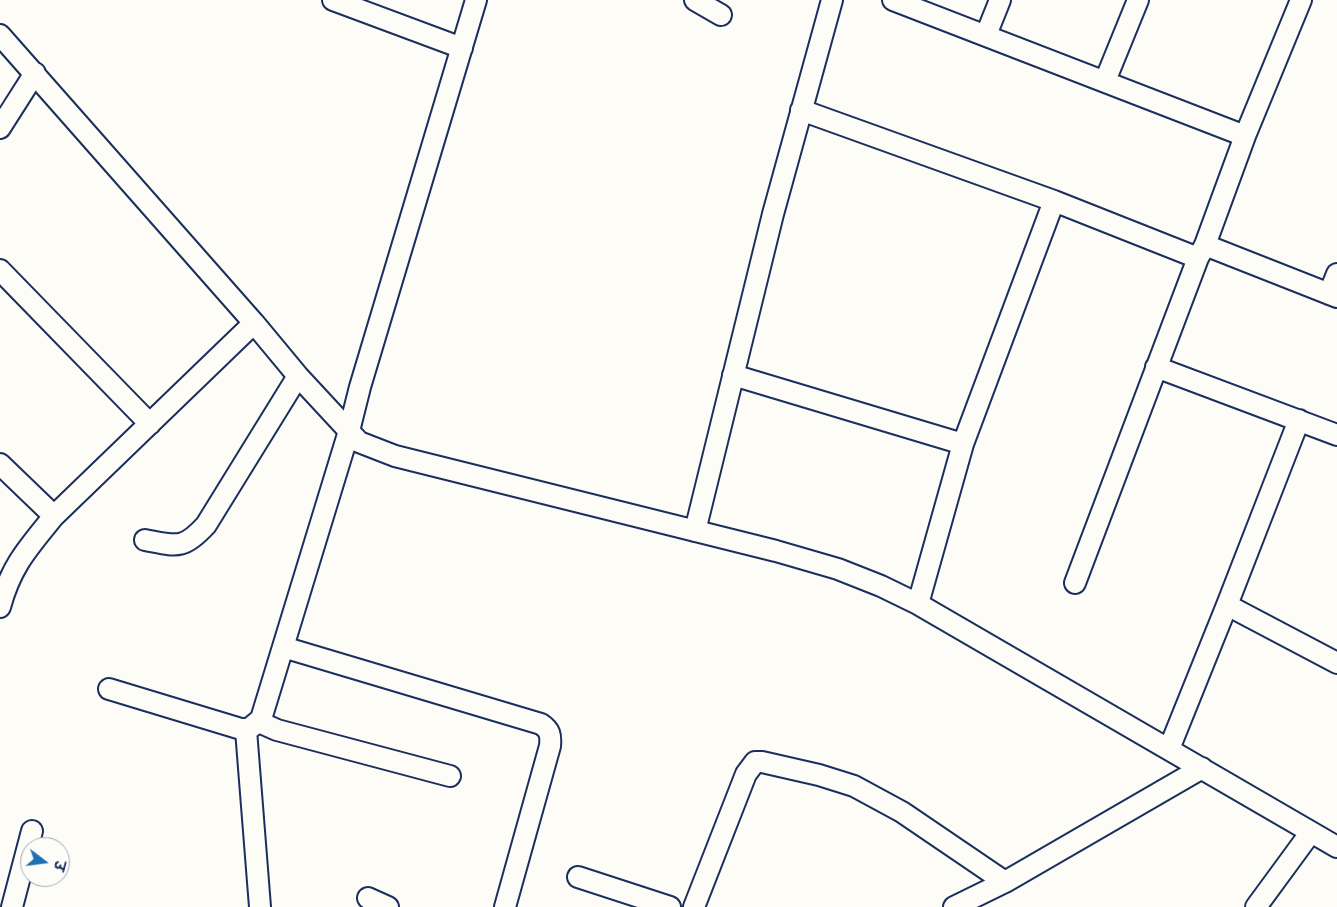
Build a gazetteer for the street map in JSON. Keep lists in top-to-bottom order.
{
  "north": "right"
}
